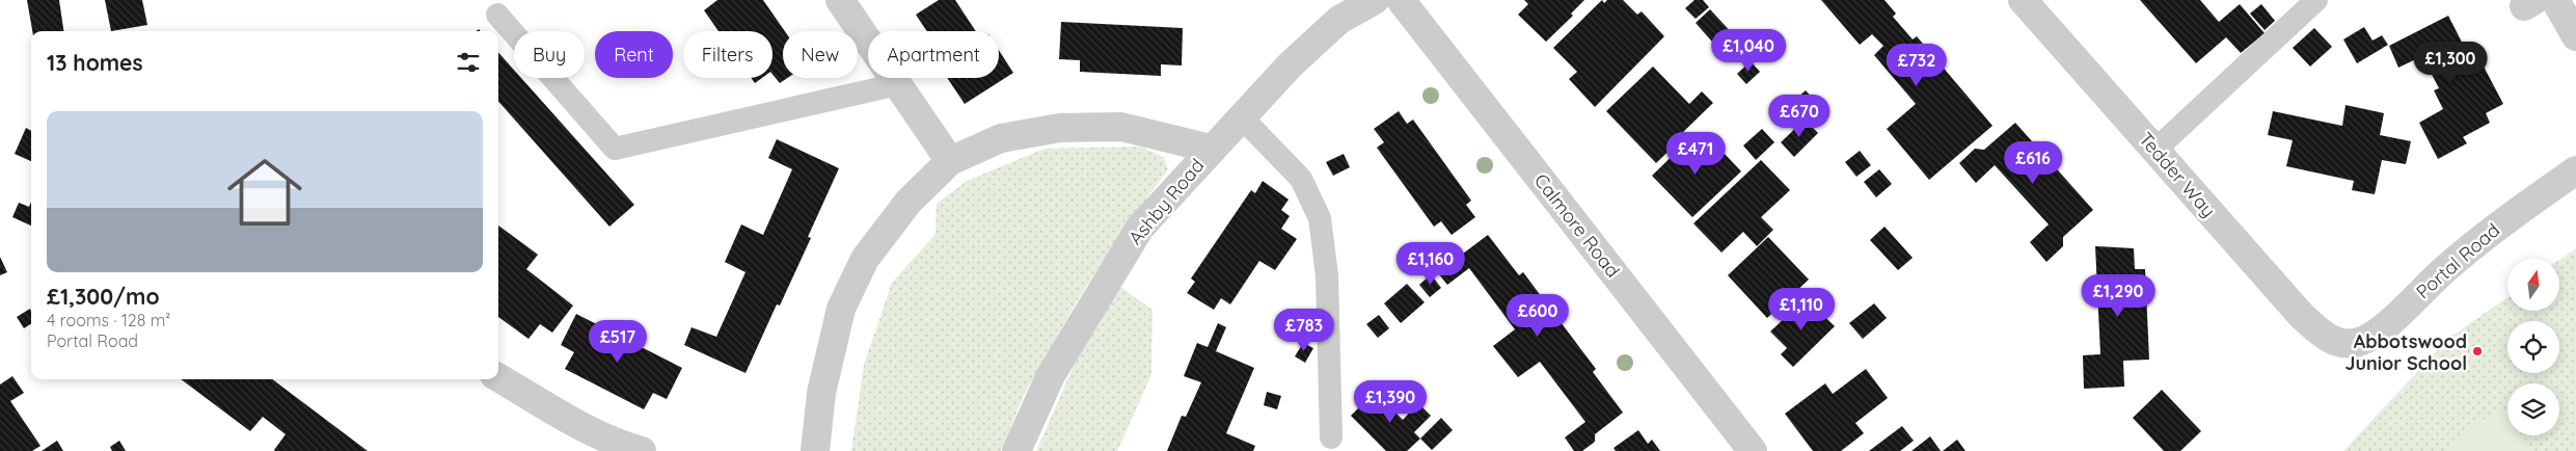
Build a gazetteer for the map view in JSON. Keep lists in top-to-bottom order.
{
  "streets": {
    "street": [
      "Tedder Way",
      "Ashby Road",
      "Calmore Road",
      "Portal Road"
    ]
  },
  "crossings": [
    ["Tedder Way", "Portal Road"]
  ],
  "places": ["Abbotswood Junior School"],
  "north": "top",
  "page": {
    "price": [
      "£1,040",
      "£1,300",
      "£732",
      "£670",
      "£471",
      "£616",
      "£1,160",
      "£1,290",
      "£1,110",
      "£600",
      "£783",
      "£517",
      "£1,390"
    ],
    "chip": [
      "Buy",
      "Rent",
      "Filters",
      "New",
      "Apartment"
    ],
    "heading": "13 homes",
    "list": [
      {
        "name": "£1,300/mo",
        "note": "4 rooms · 128 m² · Portal Road"
      }
    ]
  }
}
